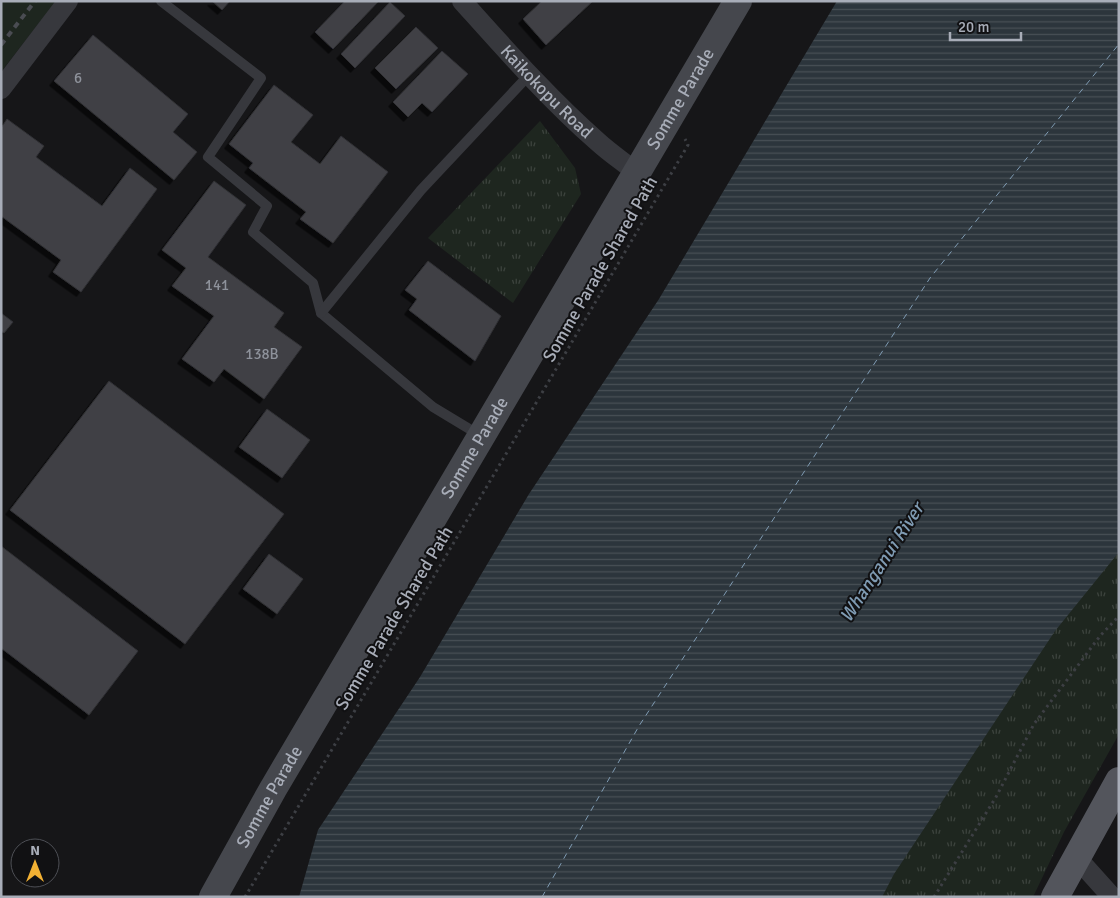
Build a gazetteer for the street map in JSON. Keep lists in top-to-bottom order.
{
  "streets": {
    "main road": ["Somme Parade"],
    "street": ["Kaikokopu Road"],
    "path": ["Somme Parade Shared Path"]
  },
  "crossings": [
    ["Kaikokopu Road", "Somme Parade"]
  ],
  "water": ["Whanganui River"],
  "house_numbers": ["6", "141", "138B"],
  "scale_bar": "20 m",
  "north": "top"
}
